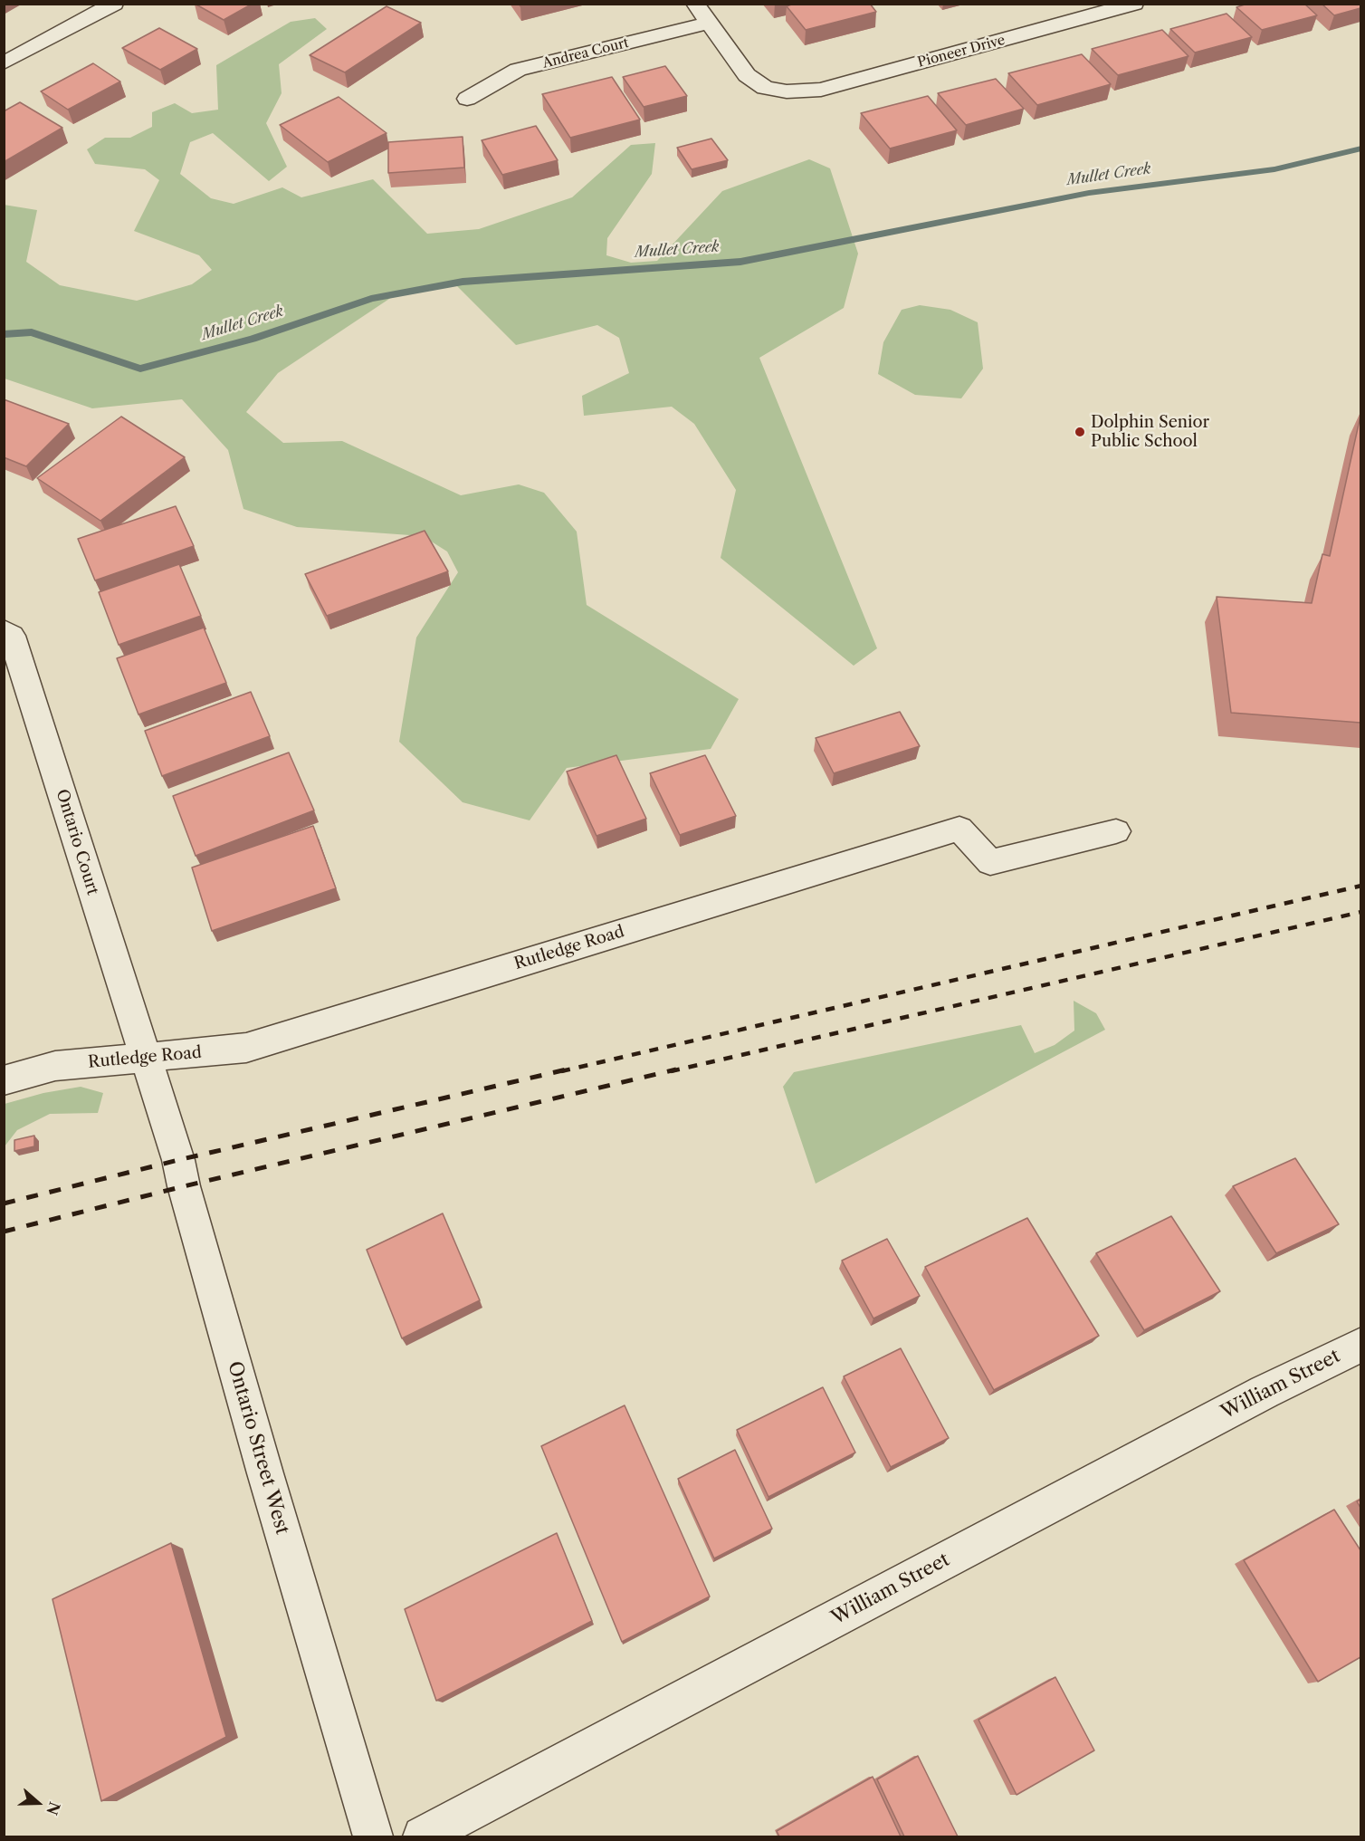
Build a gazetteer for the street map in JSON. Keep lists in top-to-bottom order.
{
  "streets": {
    "street": [
      "Pioneer Drive",
      "Andrea Court",
      "Ontario Court",
      "Rutledge Road",
      "William Street",
      "Ontario Street West"
    ]
  },
  "crossings": [
    ["Pioneer Drive", "Andrea Court"],
    ["Ontario Court", "Rutledge Road"],
    ["Ontario Court", "Ontario Street West"],
    ["Rutledge Road", "Ontario Street West"]
  ],
  "water": ["Mullet Creek"],
  "places": ["Dolphin Senior Public School"],
  "north": "right"
}
